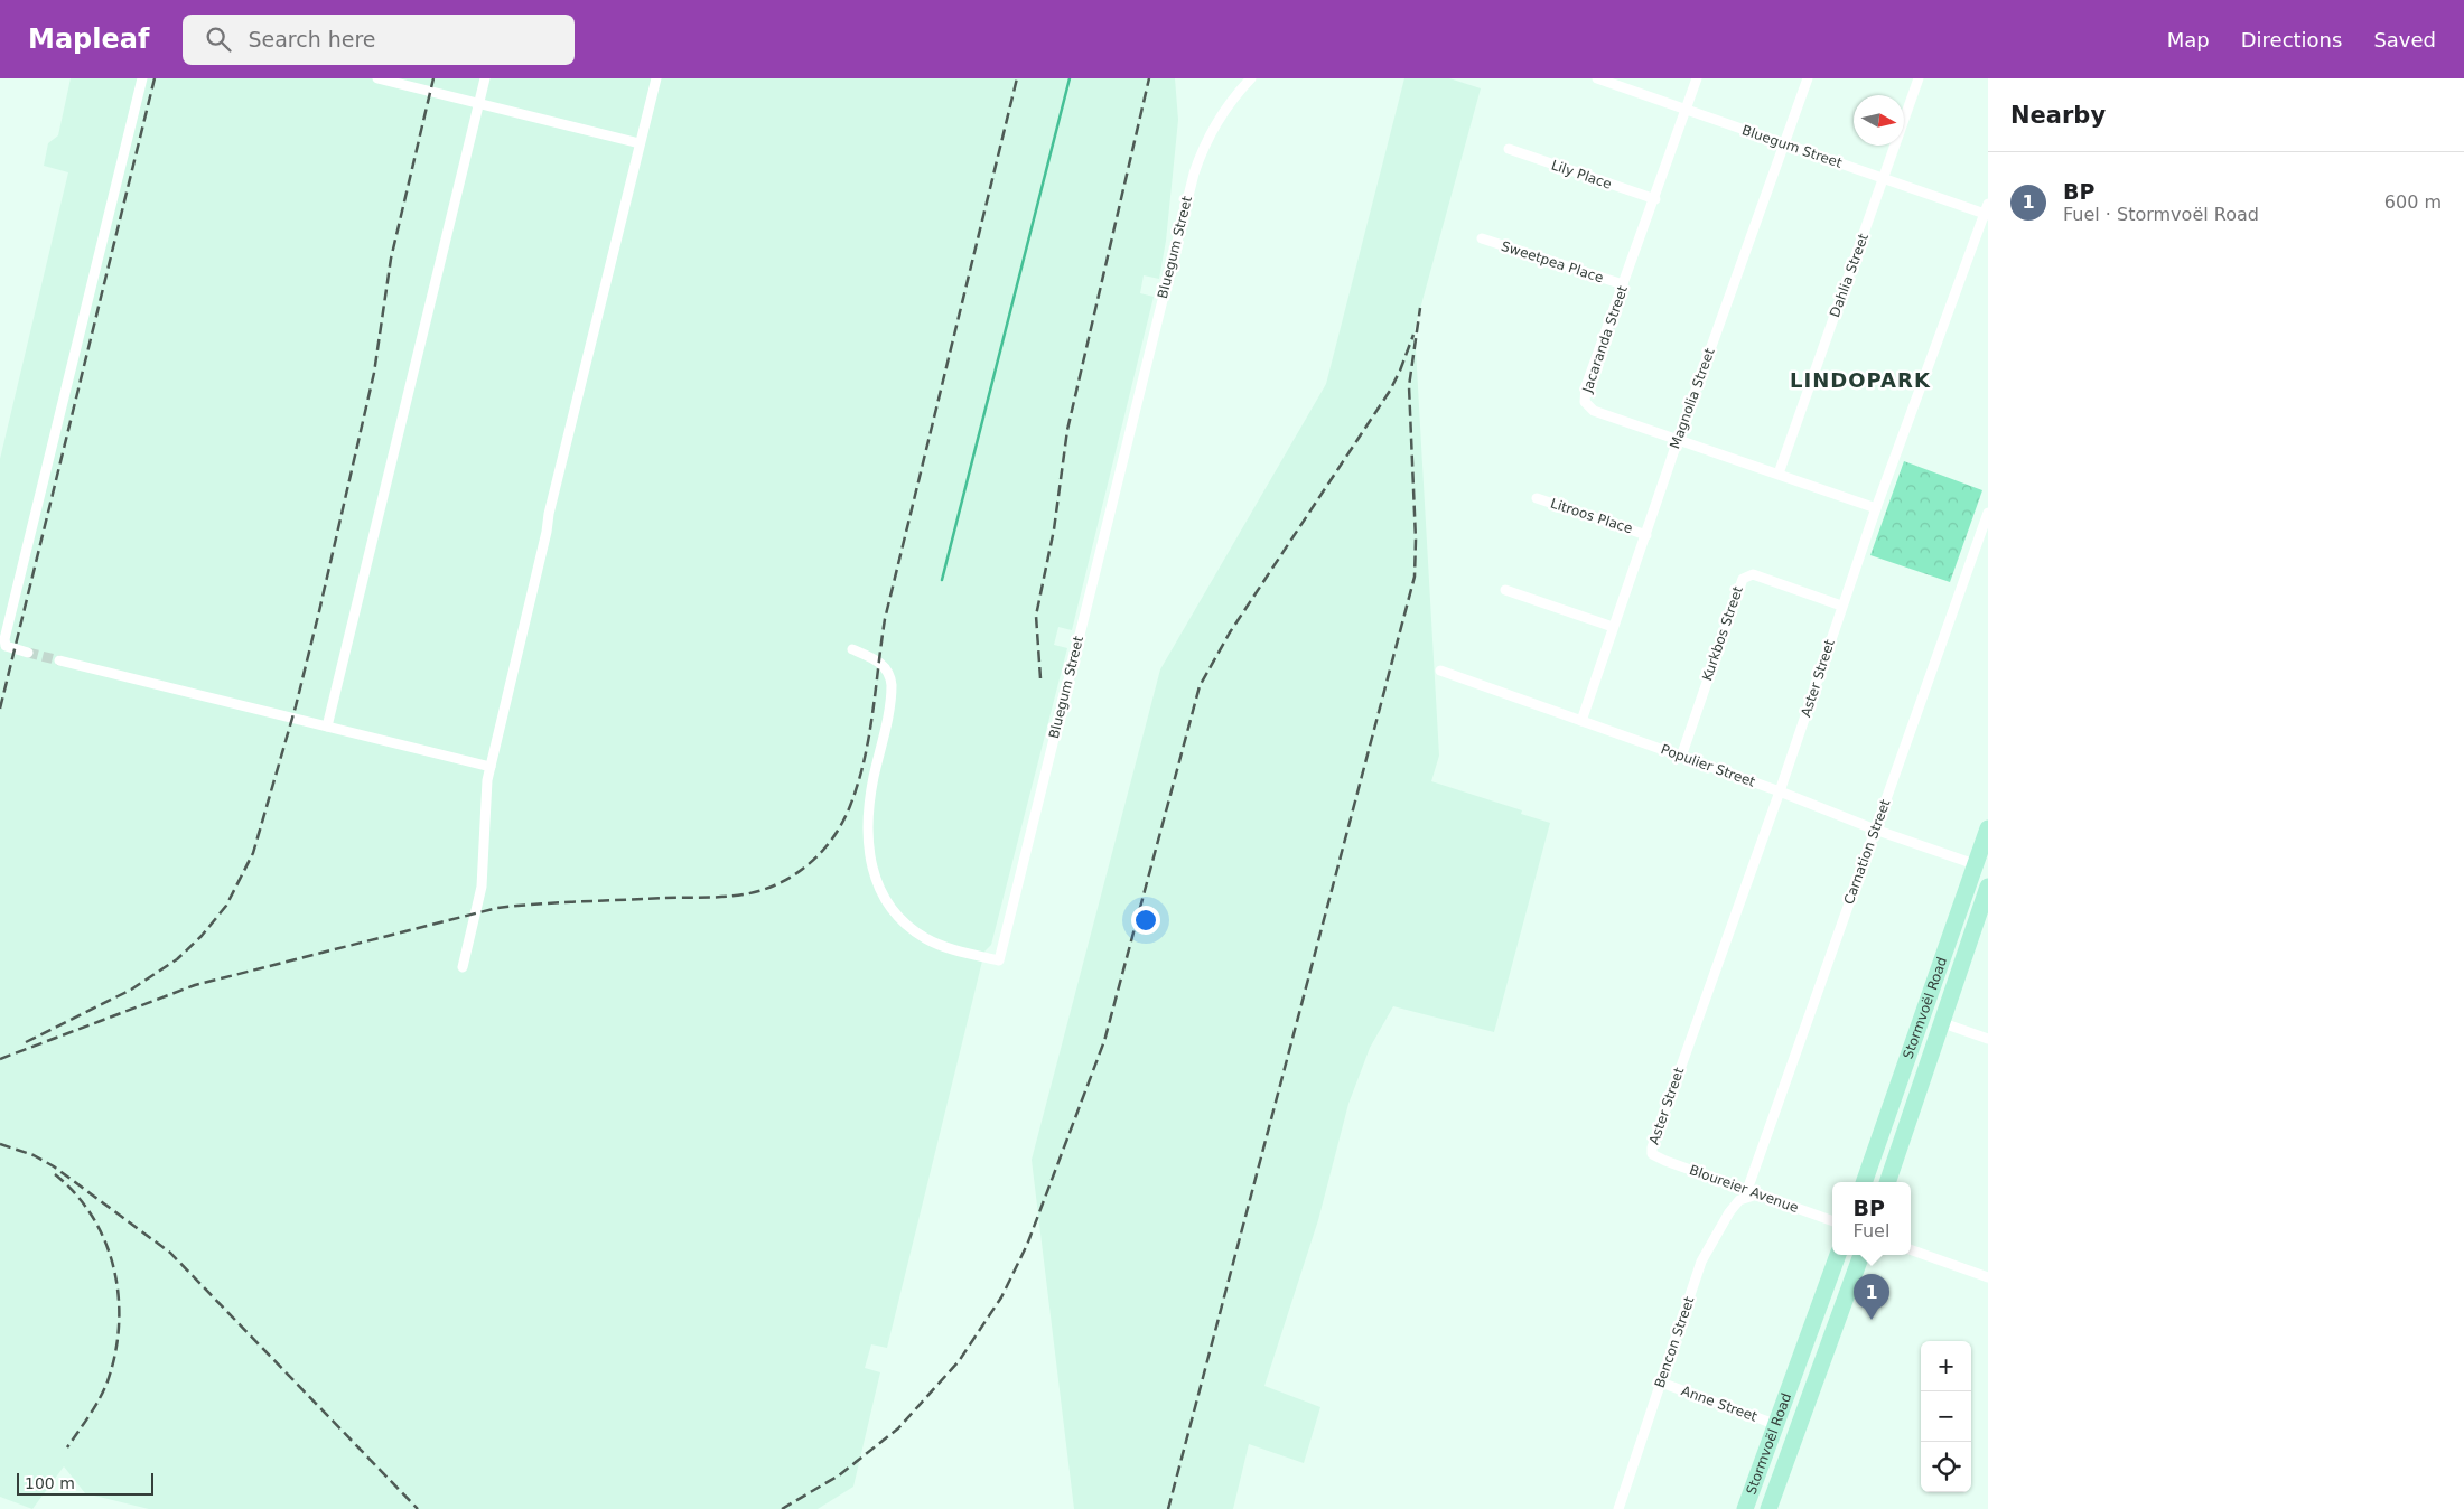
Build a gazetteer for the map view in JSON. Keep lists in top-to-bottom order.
{
  "streets": {
    "main road": ["Stormvoël Road"],
    "street": [
      "Bluegum Street",
      "Lily Place",
      "Sweetpea Place",
      "Dahlia Street",
      "Jacaranda Street",
      "Magnolia Street",
      "Litroos Place",
      "Kurkbos Street",
      "Aster Street",
      "Populier Street",
      "Carnation Street",
      "Bloureier Avenue",
      "Bencon Street",
      "Anne Street"
    ]
  },
  "crossings": [
    ["Bluegum Street", "Dahlia Street"],
    ["Bluegum Street", "Jacaranda Street"],
    ["Bluegum Street", "Magnolia Street"],
    ["Bluegum Street", "Aster Street"],
    ["Lily Place", "Jacaranda Street"],
    ["Sweetpea Place", "Jacaranda Street"],
    ["Dahlia Street", "Jacaranda Street"],
    ["Jacaranda Street", "Magnolia Street"],
    ["Jacaranda Street", "Aster Street"],
    ["Magnolia Street", "Litroos Place"],
    ["Magnolia Street", "Populier Street"],
    ["Kurkbos Street", "Aster Street"],
    ["Kurkbos Street", "Populier Street"],
    ["Aster Street", "Populier Street"],
    ["Aster Street", "Bloureier Avenue"],
    ["Populier Street", "Carnation Street"],
    ["Populier Street", "Stormvoël Road"],
    ["Carnation Street", "Bloureier Avenue"],
    ["Stormvoël Road", "Anne Street"],
    ["Bloureier Avenue", "Bencon Street"],
    ["Bencon Street", "Anne Street"]
  ],
  "districts": ["LINDOPARK"],
  "scale_bar": "100 m",
  "north": "right",
  "page": {
    "header": "Mapleaf",
    "search": "Search here",
    "nav": ["Map", "Directions", "Saved"],
    "heading": "Nearby",
    "list": [
      {
        "mark": "1",
        "name": "BP",
        "note": "Fuel · Stormvoël Road",
        "value": "600 m"
      }
    ],
    "popup": ["BP", "Fuel"],
    "pins": "1",
    "map_buttons": ["+", "−"],
    "scale": "100 m"
  }
}
